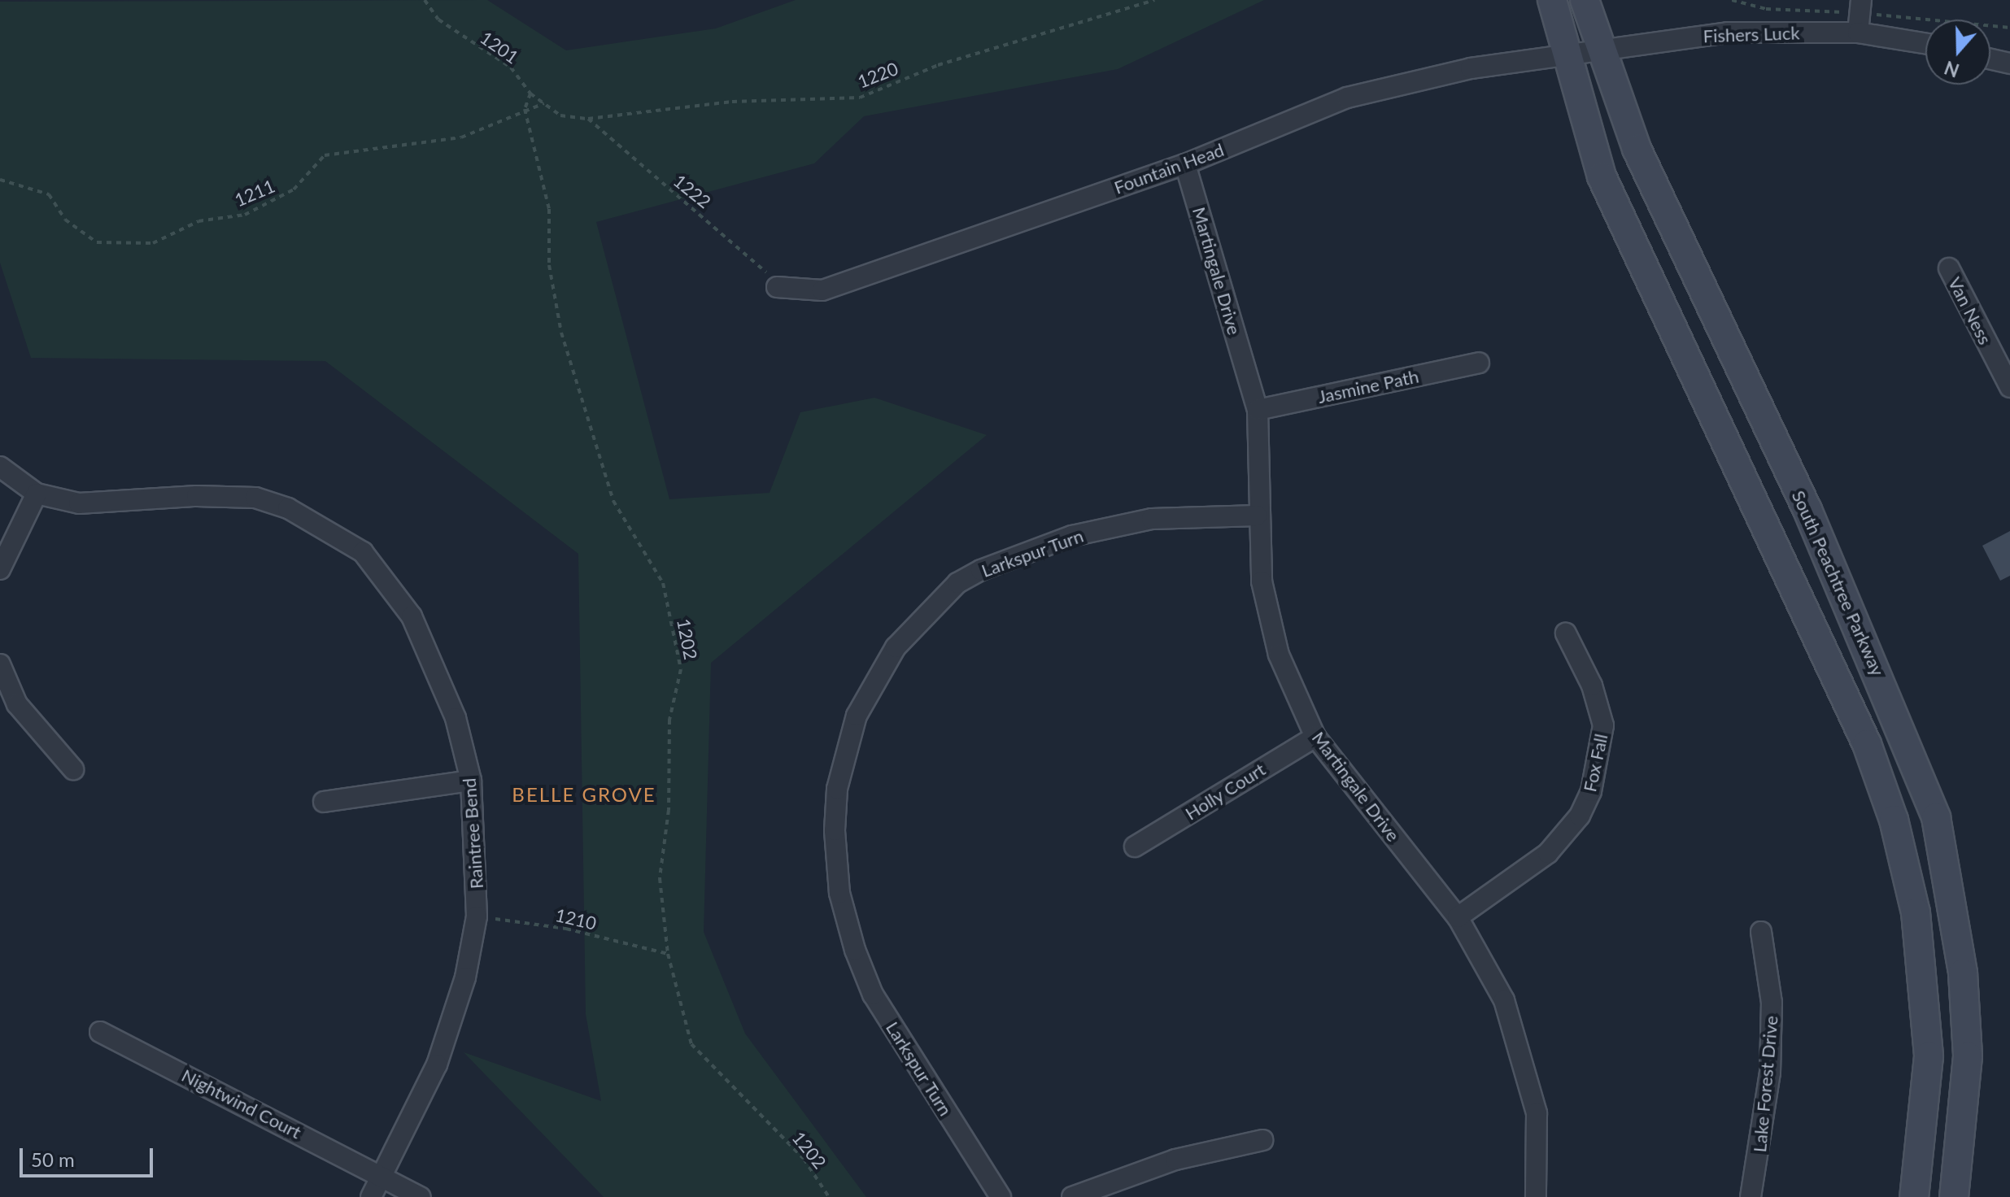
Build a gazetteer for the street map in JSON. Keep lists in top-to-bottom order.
{
  "streets": {
    "main road": ["South Peachtree Parkway"],
    "street": [
      "Fishers Luck",
      "Fountain Head",
      "Martingale Drive",
      "Van Ness",
      "Jasmine Path",
      "Larkspur Turn",
      "Fox Fall",
      "Holly Court",
      "Raintree Bend",
      "Lake Forest Drive",
      "Nightwind Court"
    ],
    "path": [
      "1201",
      "1220",
      "1222",
      "1211",
      "1202",
      "1210"
    ]
  },
  "crossings": [
    ["Fishers Luck", "Fountain Head"],
    ["Fishers Luck", "South Peachtree Parkway"],
    ["1201", "1220"],
    ["1201", "1211"],
    ["1220", "1222"],
    ["Fountain Head", "1222"],
    ["Fountain Head", "Martingale Drive"],
    ["1211", "1202"],
    ["Martingale Drive", "Jasmine Path"],
    ["Martingale Drive", "Larkspur Turn"],
    ["Martingale Drive", "Fox Fall"],
    ["Martingale Drive", "Holly Court"],
    ["1202", "1210"],
    ["Raintree Bend", "1210"],
    ["Raintree Bend", "Nightwind Court"]
  ],
  "districts": ["BELLE GROVE"],
  "scale_bar": "50 m",
  "north": "bottom"
}
